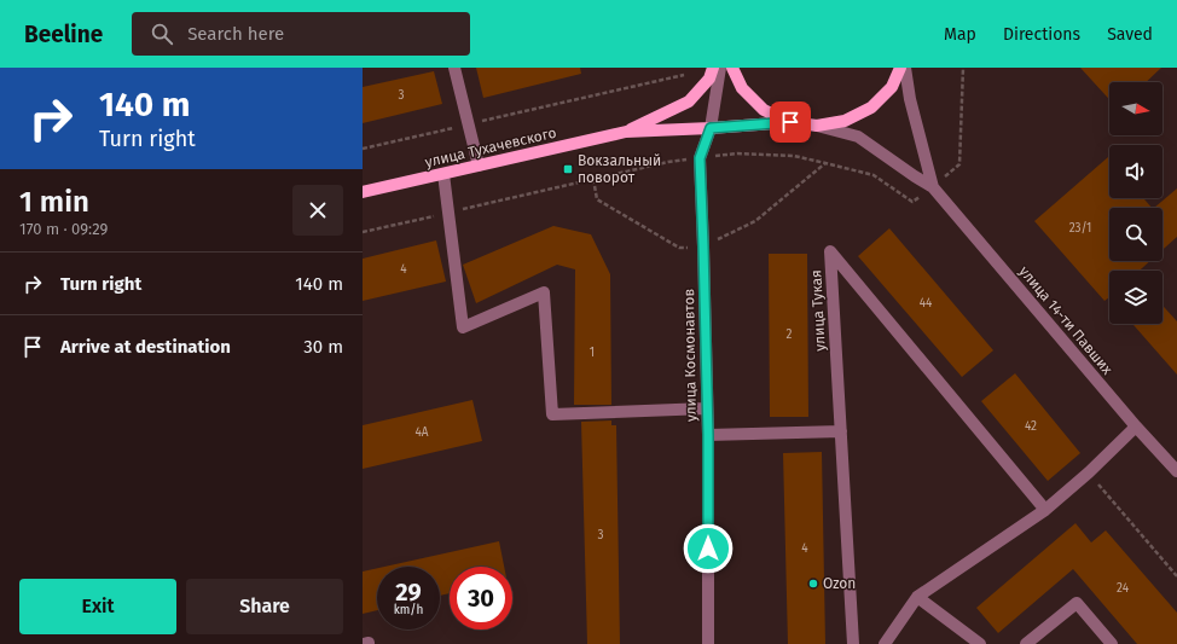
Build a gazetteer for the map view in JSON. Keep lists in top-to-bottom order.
{
  "streets": {
    "main road": ["улица Тухачевского"],
    "street": ["улица Тукая", "улица 14-ти Павших", "улица Космонавтов"]
  },
  "places": {
    "transit": ["Вокзальный поворот"],
    "other": ["Ozon"]
  },
  "house_numbers": [
    "3",
    "23/1",
    "4",
    "44",
    "2",
    "1",
    "42",
    "4А",
    "3",
    "4",
    "24"
  ],
  "north": "right",
  "page": {
    "header": "Beeline",
    "search": "Search here",
    "nav": ["Map", "Directions", "Saved"],
    "turn": ["140 m", "Turn right"],
    "heading": ["1 min", "170 m · 09:29"],
    "list": [
      {
        "name": "Turn right",
        "value": "140 m"
      },
      {
        "name": "Arrive at destination",
        "value": "30 m"
      }
    ],
    "speed": "29 km/h",
    "limit": "30",
    "buttons": ["Exit", "Share"]
  }
}
